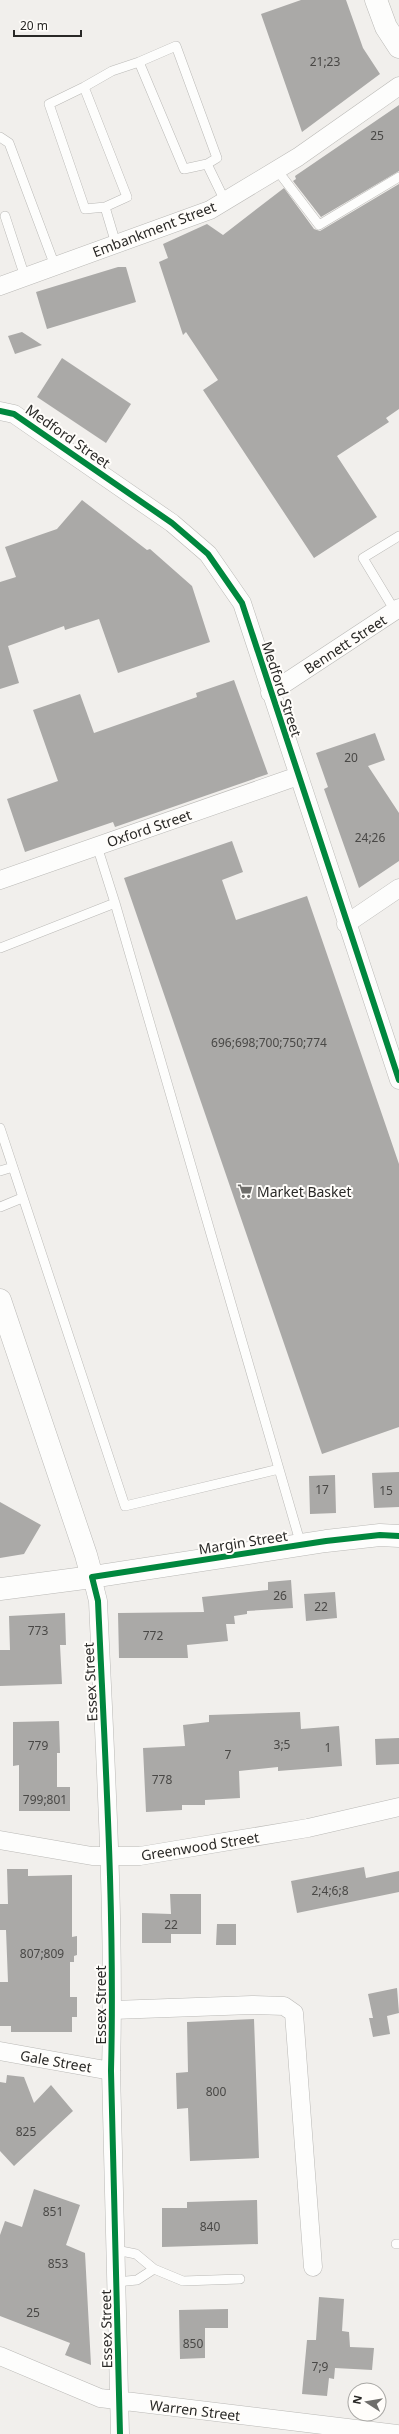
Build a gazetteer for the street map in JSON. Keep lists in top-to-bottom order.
{
  "streets": {
    "main road": ["Margin Street", "Essex Street"],
    "street": [
      "Embankment Street",
      "Medford Street",
      "Bennett Street",
      "Oxford Street",
      "Greenwood Street",
      "Gale Street",
      "Warren Street"
    ]
  },
  "crossings": [
    ["Medford Street", "Bennett Street"],
    ["Medford Street", "Oxford Street"],
    ["Margin Street", "Essex Street"],
    ["Essex Street", "Greenwood Street"],
    ["Essex Street", "Gale Street"],
    ["Essex Street", "Warren Street"]
  ],
  "places": {
    "supermarket": ["Market Basket"]
  },
  "house_numbers": [
    "21;23",
    "25",
    "20",
    "24;26",
    "696;698;700;750;774",
    "17",
    "15",
    "26",
    "22",
    "773",
    "772",
    "3;5",
    "779",
    "1",
    "7",
    "778",
    "799;801",
    "2;4;6;8",
    "22",
    "807;809",
    "800",
    "825",
    "851",
    "840",
    "853",
    "25",
    "850",
    "7;9"
  ],
  "scale_bar": "20 m",
  "north": "left"
}
